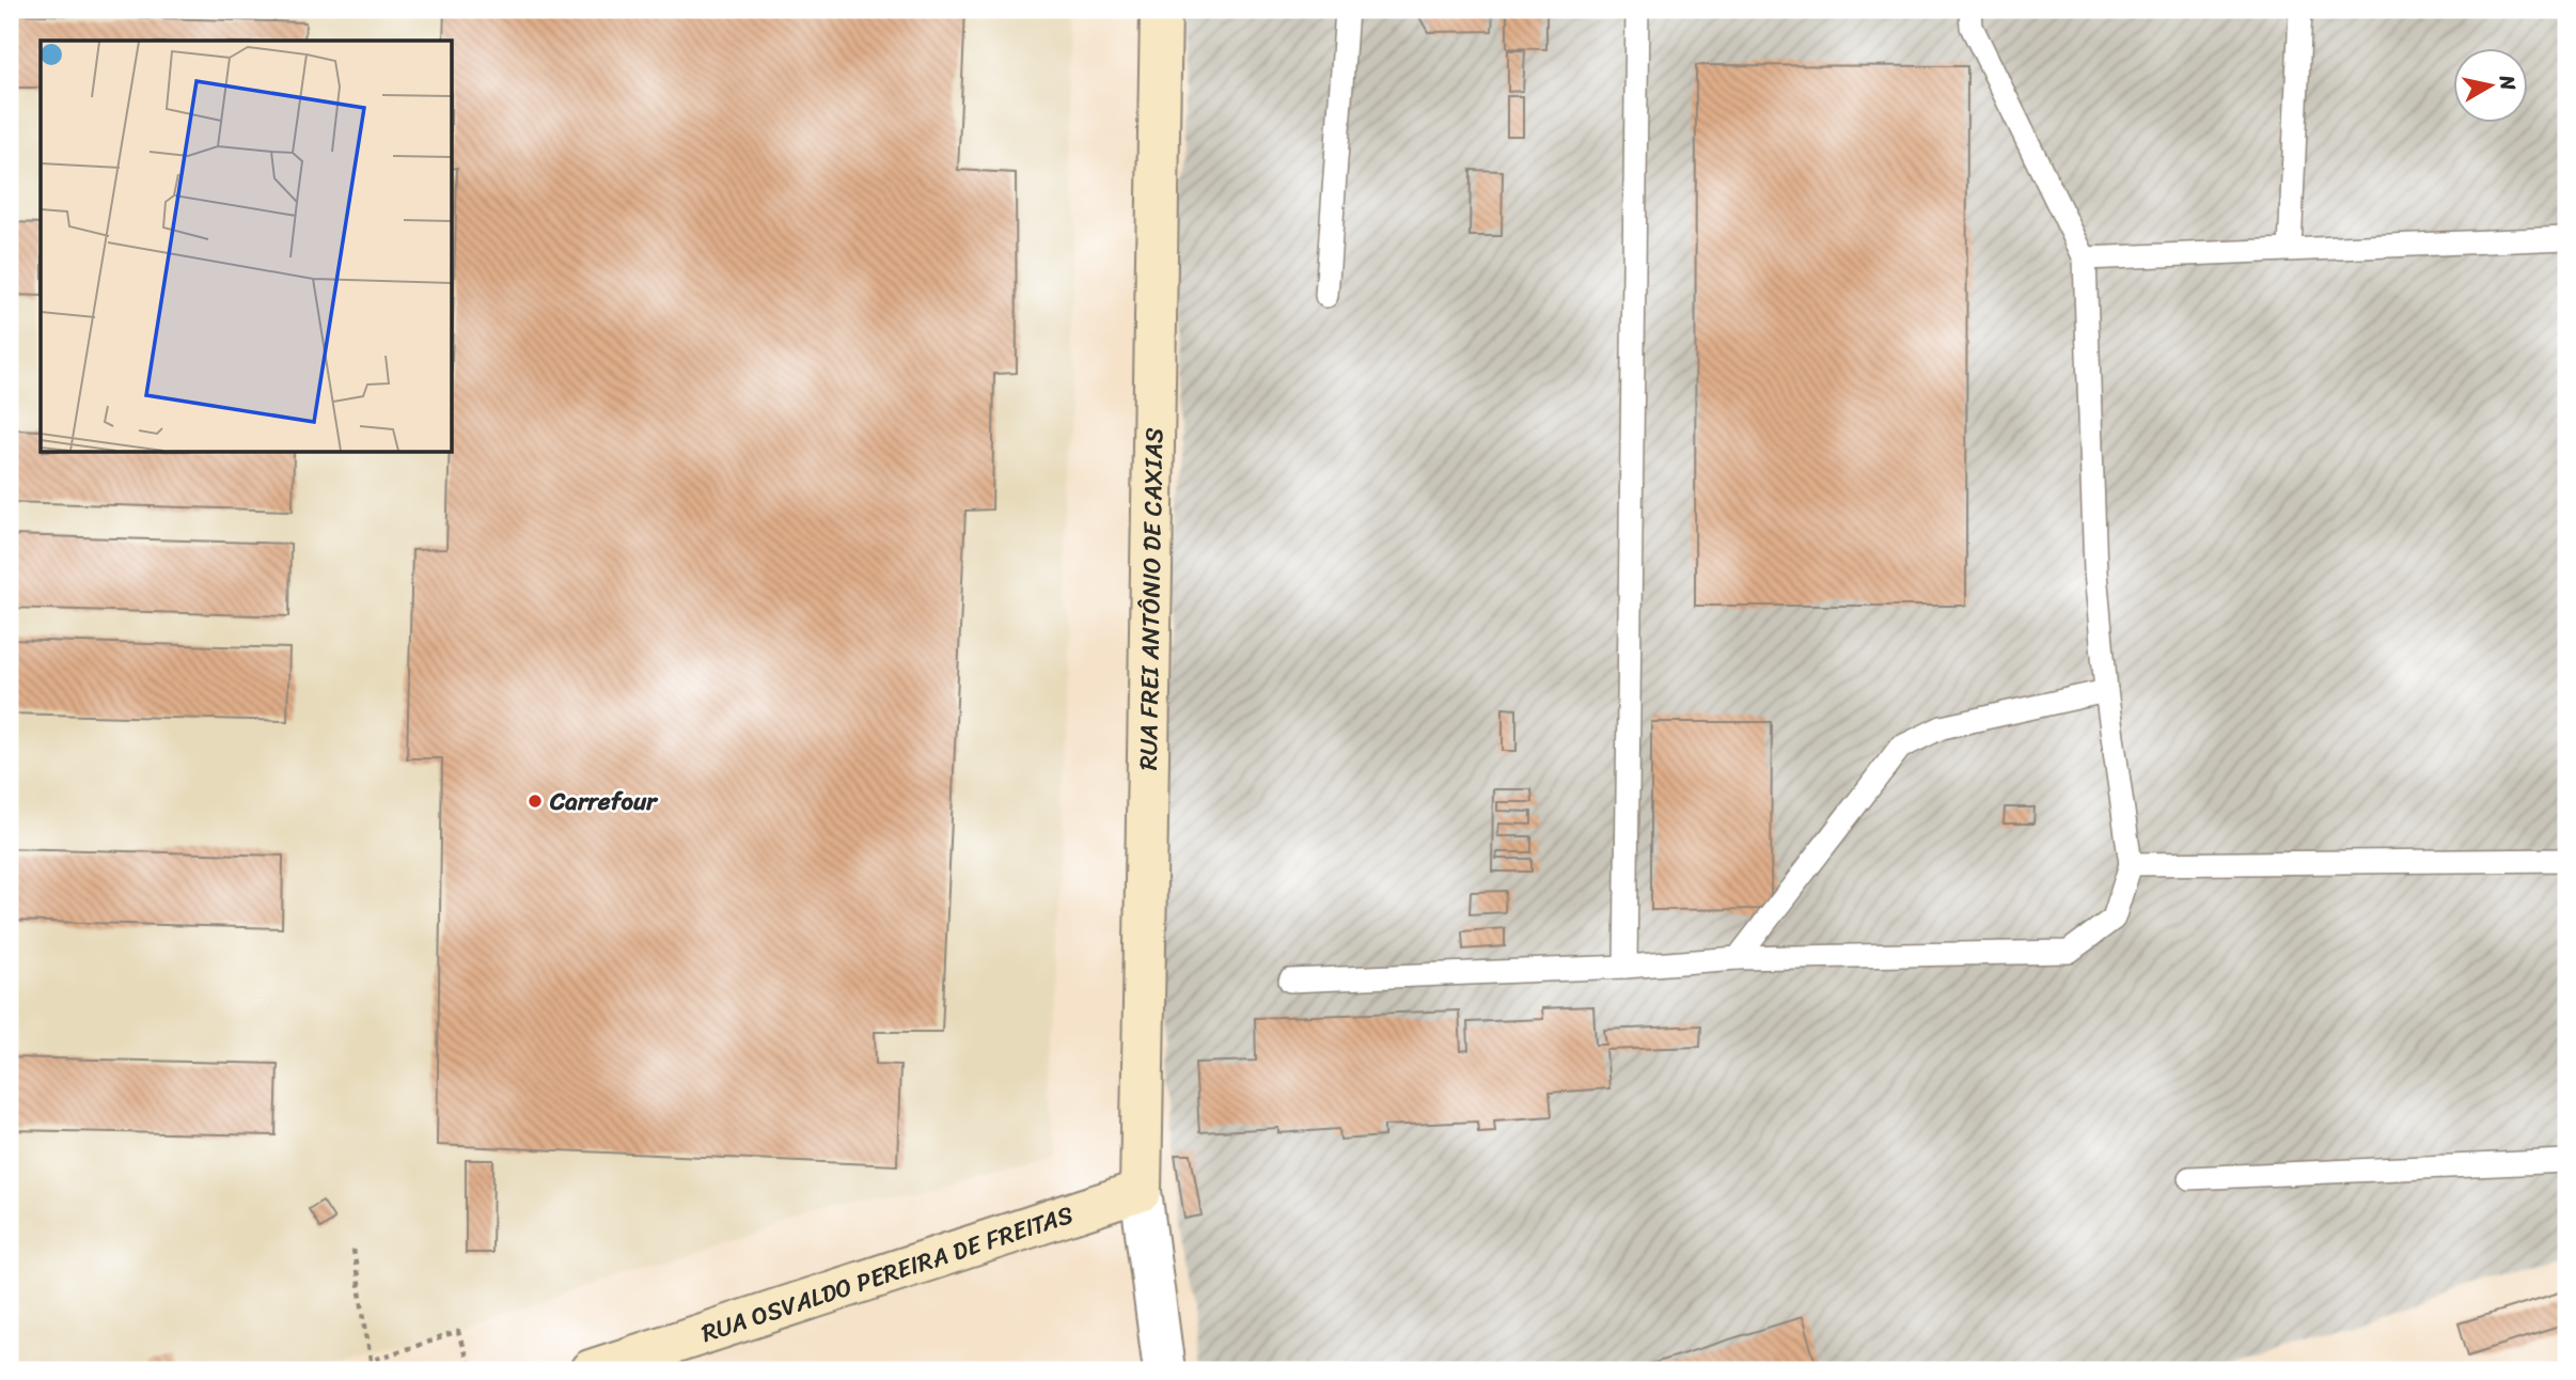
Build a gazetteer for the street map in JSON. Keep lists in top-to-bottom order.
{
  "streets": {
    "street": ["RUA FREI ANTÔNIO DE CAXIAS", "RUA OSVALDO PEREIRA DE FREITAS"]
  },
  "crossings": [
    ["RUA FREI ANTÔNIO DE CAXIAS", "RUA OSVALDO PEREIRA DE FREITAS"]
  ],
  "places": ["Carrefour"],
  "north": "right"
}
